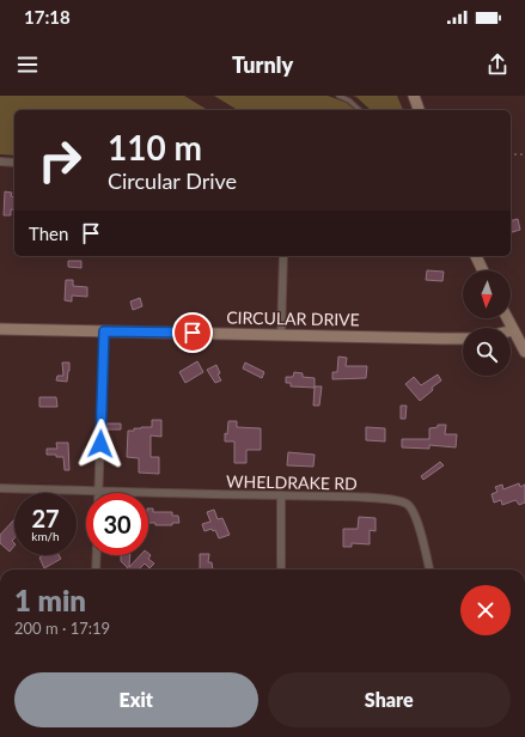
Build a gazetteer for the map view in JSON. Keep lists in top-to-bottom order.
{
  "streets": {
    "street": ["CIRCULAR DRIVE", "WHELDRAKE RD"]
  },
  "north": "bottom",
  "page": {
    "status": "17:18",
    "header": "Turnly",
    "turn": ["110 m", "Circular Drive"],
    "then": "Then",
    "speed": "27 km/h",
    "limit": "30",
    "heading": ["1 min", "200 m · 17:19"],
    "buttons": ["Exit", "Share"]
  }
}
